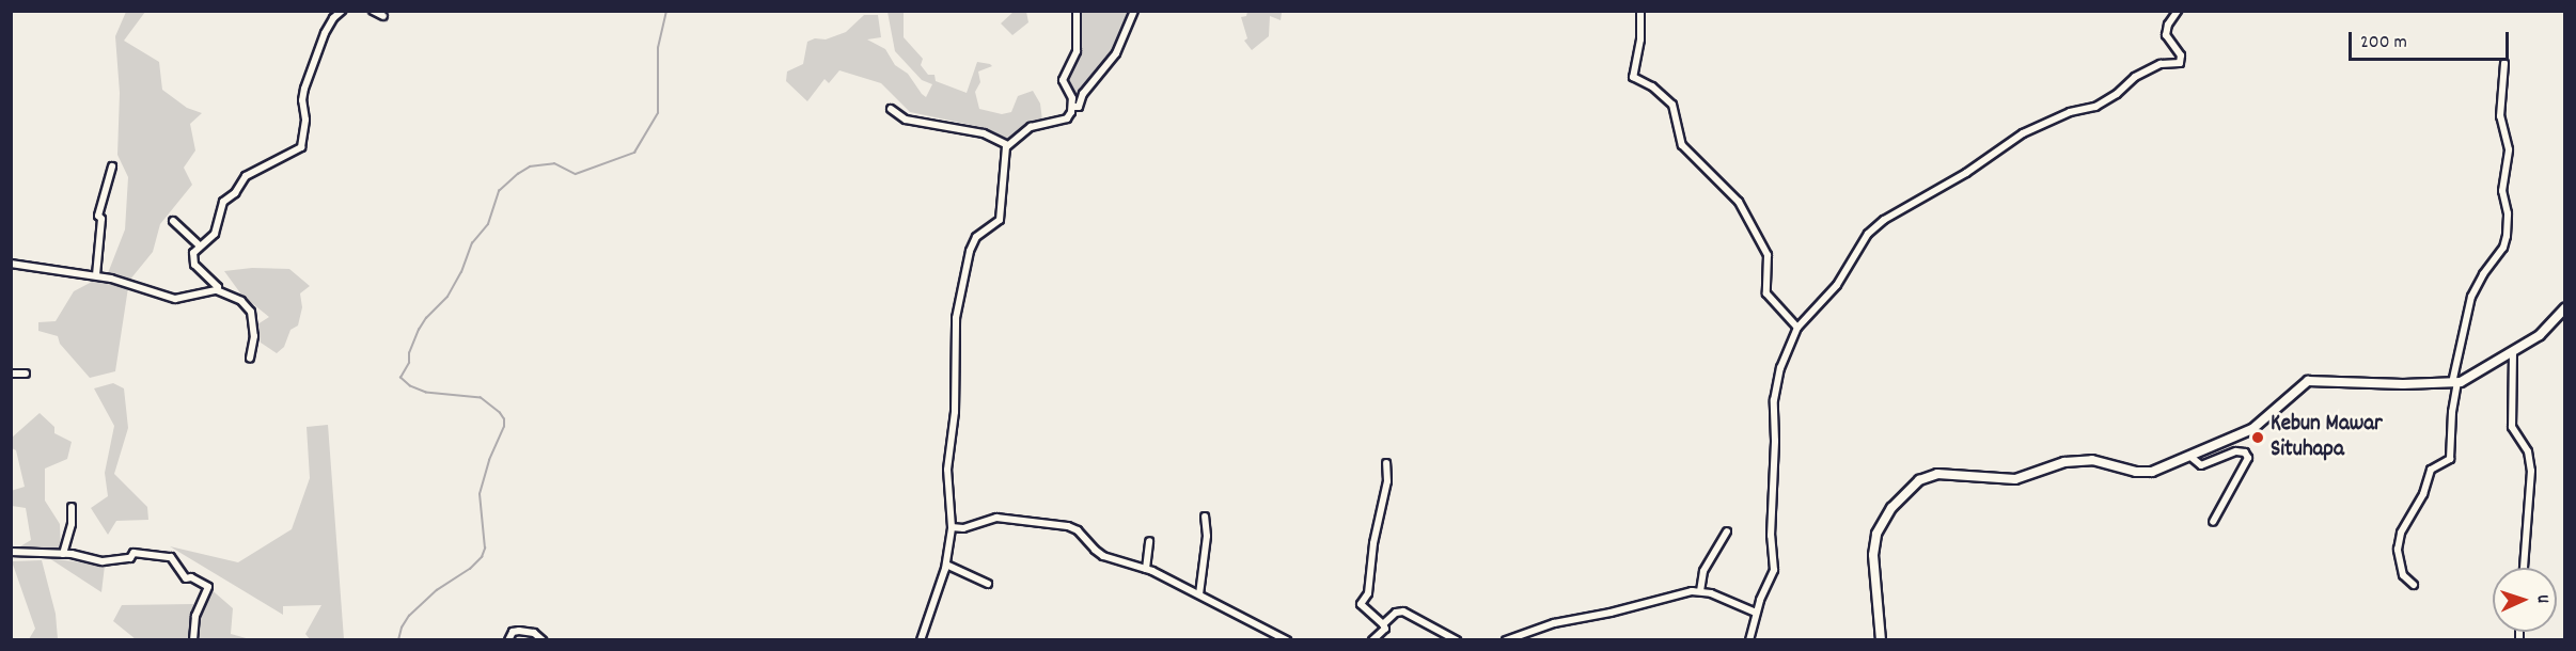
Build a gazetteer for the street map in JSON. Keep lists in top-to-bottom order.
{
  "places": ["Kebun Mawar Situhapa"],
  "scale_bar": "200 m",
  "north": "right"
}
